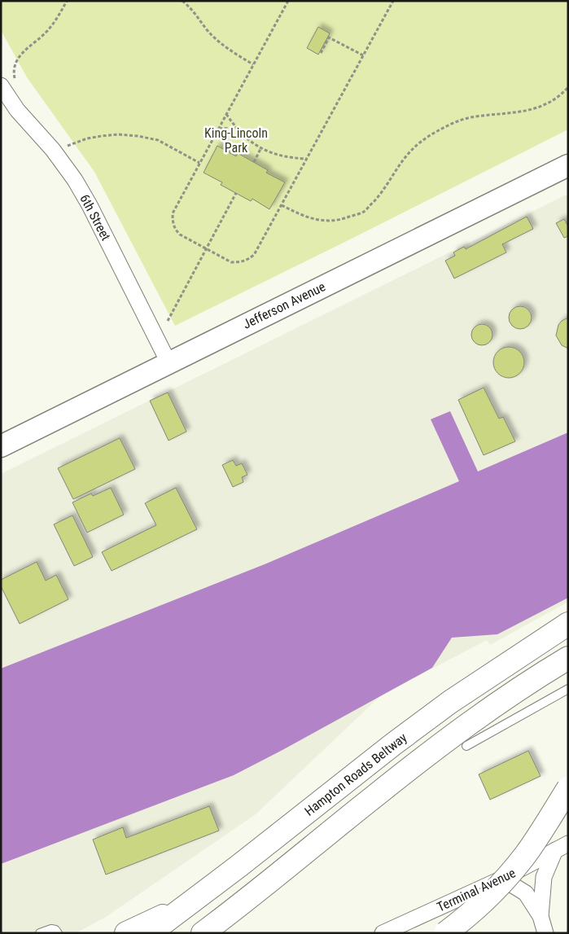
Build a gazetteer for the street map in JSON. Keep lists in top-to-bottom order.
{
  "streets": {
    "highway": ["Hampton Roads Beltway"],
    "street": ["6th Street", "Jefferson Avenue", "Terminal Avenue"]
  },
  "crossings": [
    ["6th Street", "Jefferson Avenue"]
  ],
  "parks": ["King-Lincoln Park"]
}
